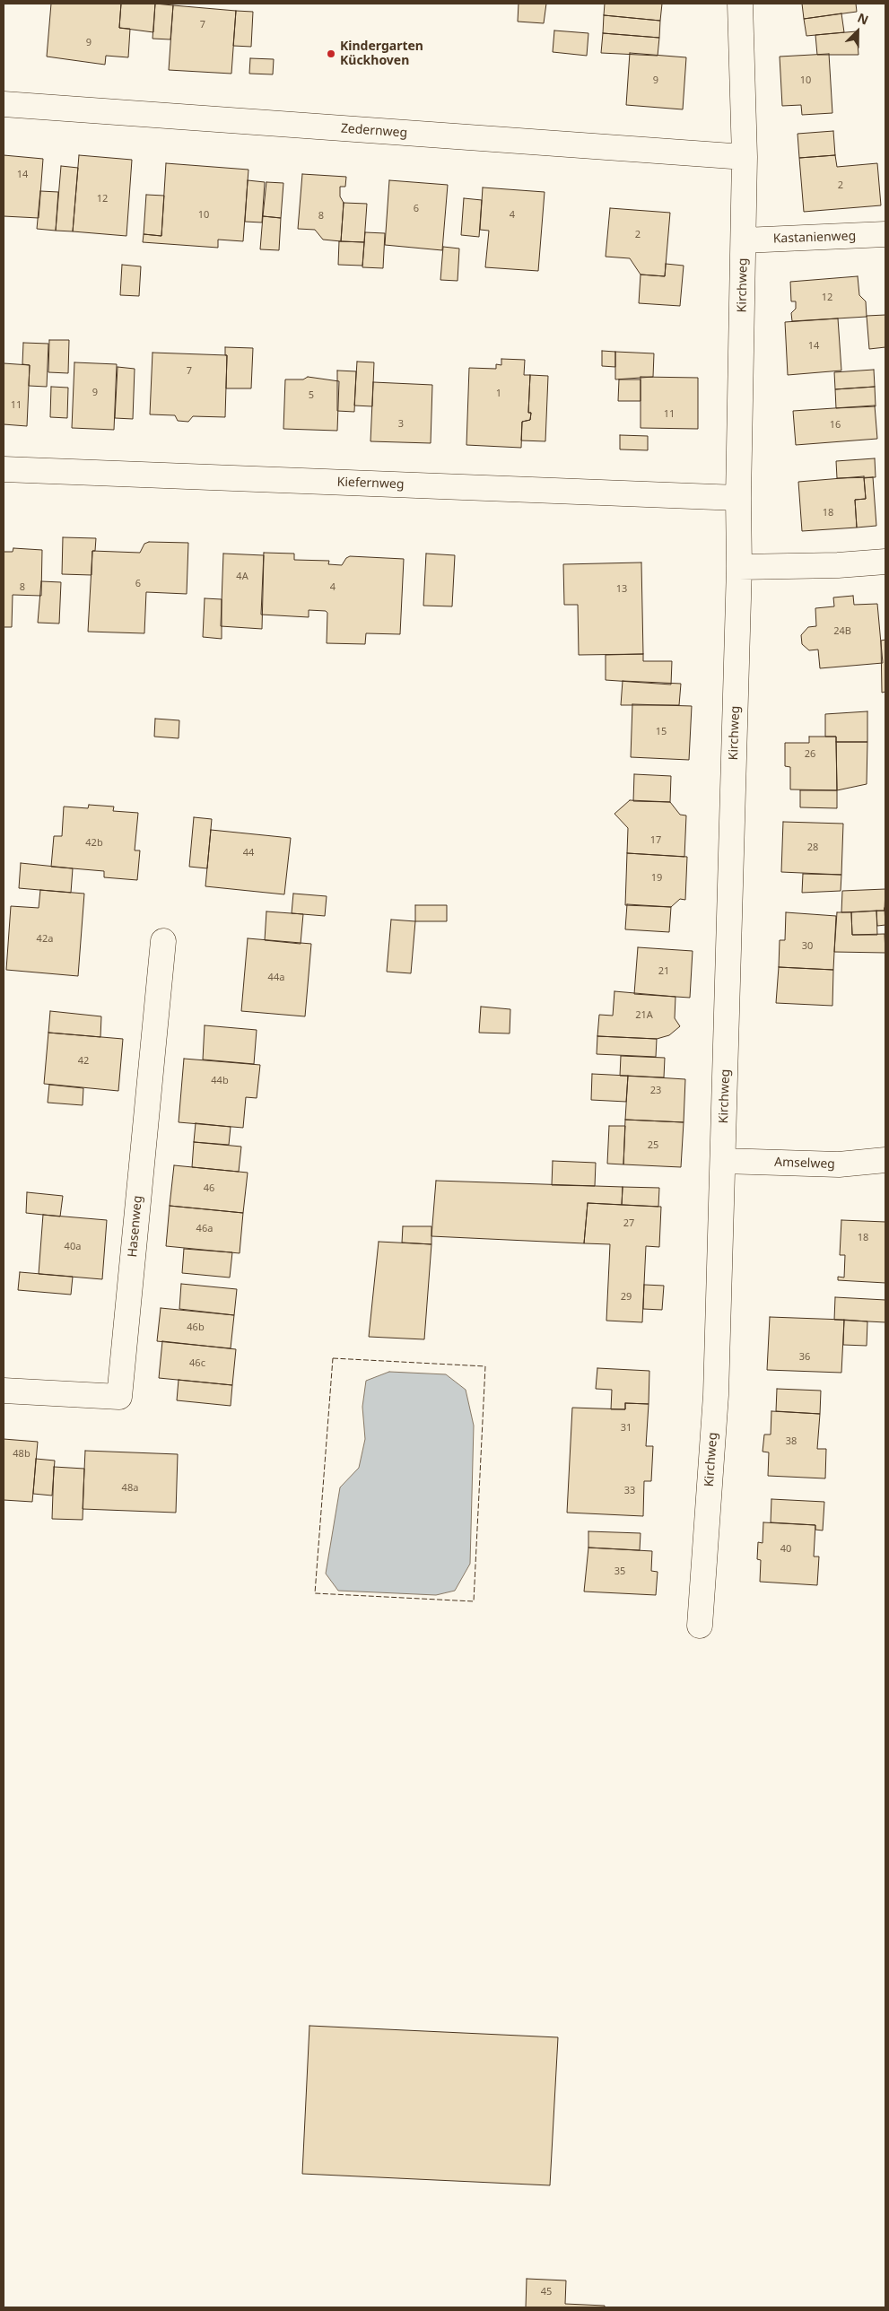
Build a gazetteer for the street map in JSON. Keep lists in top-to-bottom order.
{
  "streets": {
    "street": [
      "Zedernweg",
      "Kastanienweg",
      "Kirchweg",
      "Kiefernweg",
      "Amselweg",
      "Hasenweg"
    ]
  },
  "crossings": [
    ["Zedernweg", "Kirchweg"],
    ["Kastanienweg", "Kirchweg"],
    ["Kirchweg", "Kiefernweg"],
    ["Kirchweg", "Amselweg"]
  ],
  "places": ["Kindergarten Kückhoven"],
  "house_numbers": [
    "7",
    "9",
    "9",
    "10",
    "14",
    "2",
    "12",
    "6",
    "10",
    "4",
    "8",
    "2",
    "12",
    "14",
    "7",
    "9",
    "1",
    "5",
    "11",
    "11",
    "3",
    "16",
    "18",
    "4A",
    "6",
    "8",
    "4",
    "13",
    "24B",
    "15",
    "26",
    "17",
    "42b",
    "28",
    "44",
    "19",
    "42a",
    "30",
    "21",
    "44a",
    "21A",
    "42",
    "44b",
    "23",
    "25",
    "46",
    "27",
    "46a",
    "18",
    "40a",
    "29",
    "46b",
    "36",
    "46c",
    "31",
    "38",
    "48b",
    "48a",
    "33",
    "40",
    "35",
    "45"
  ],
  "north": "top right"
}
